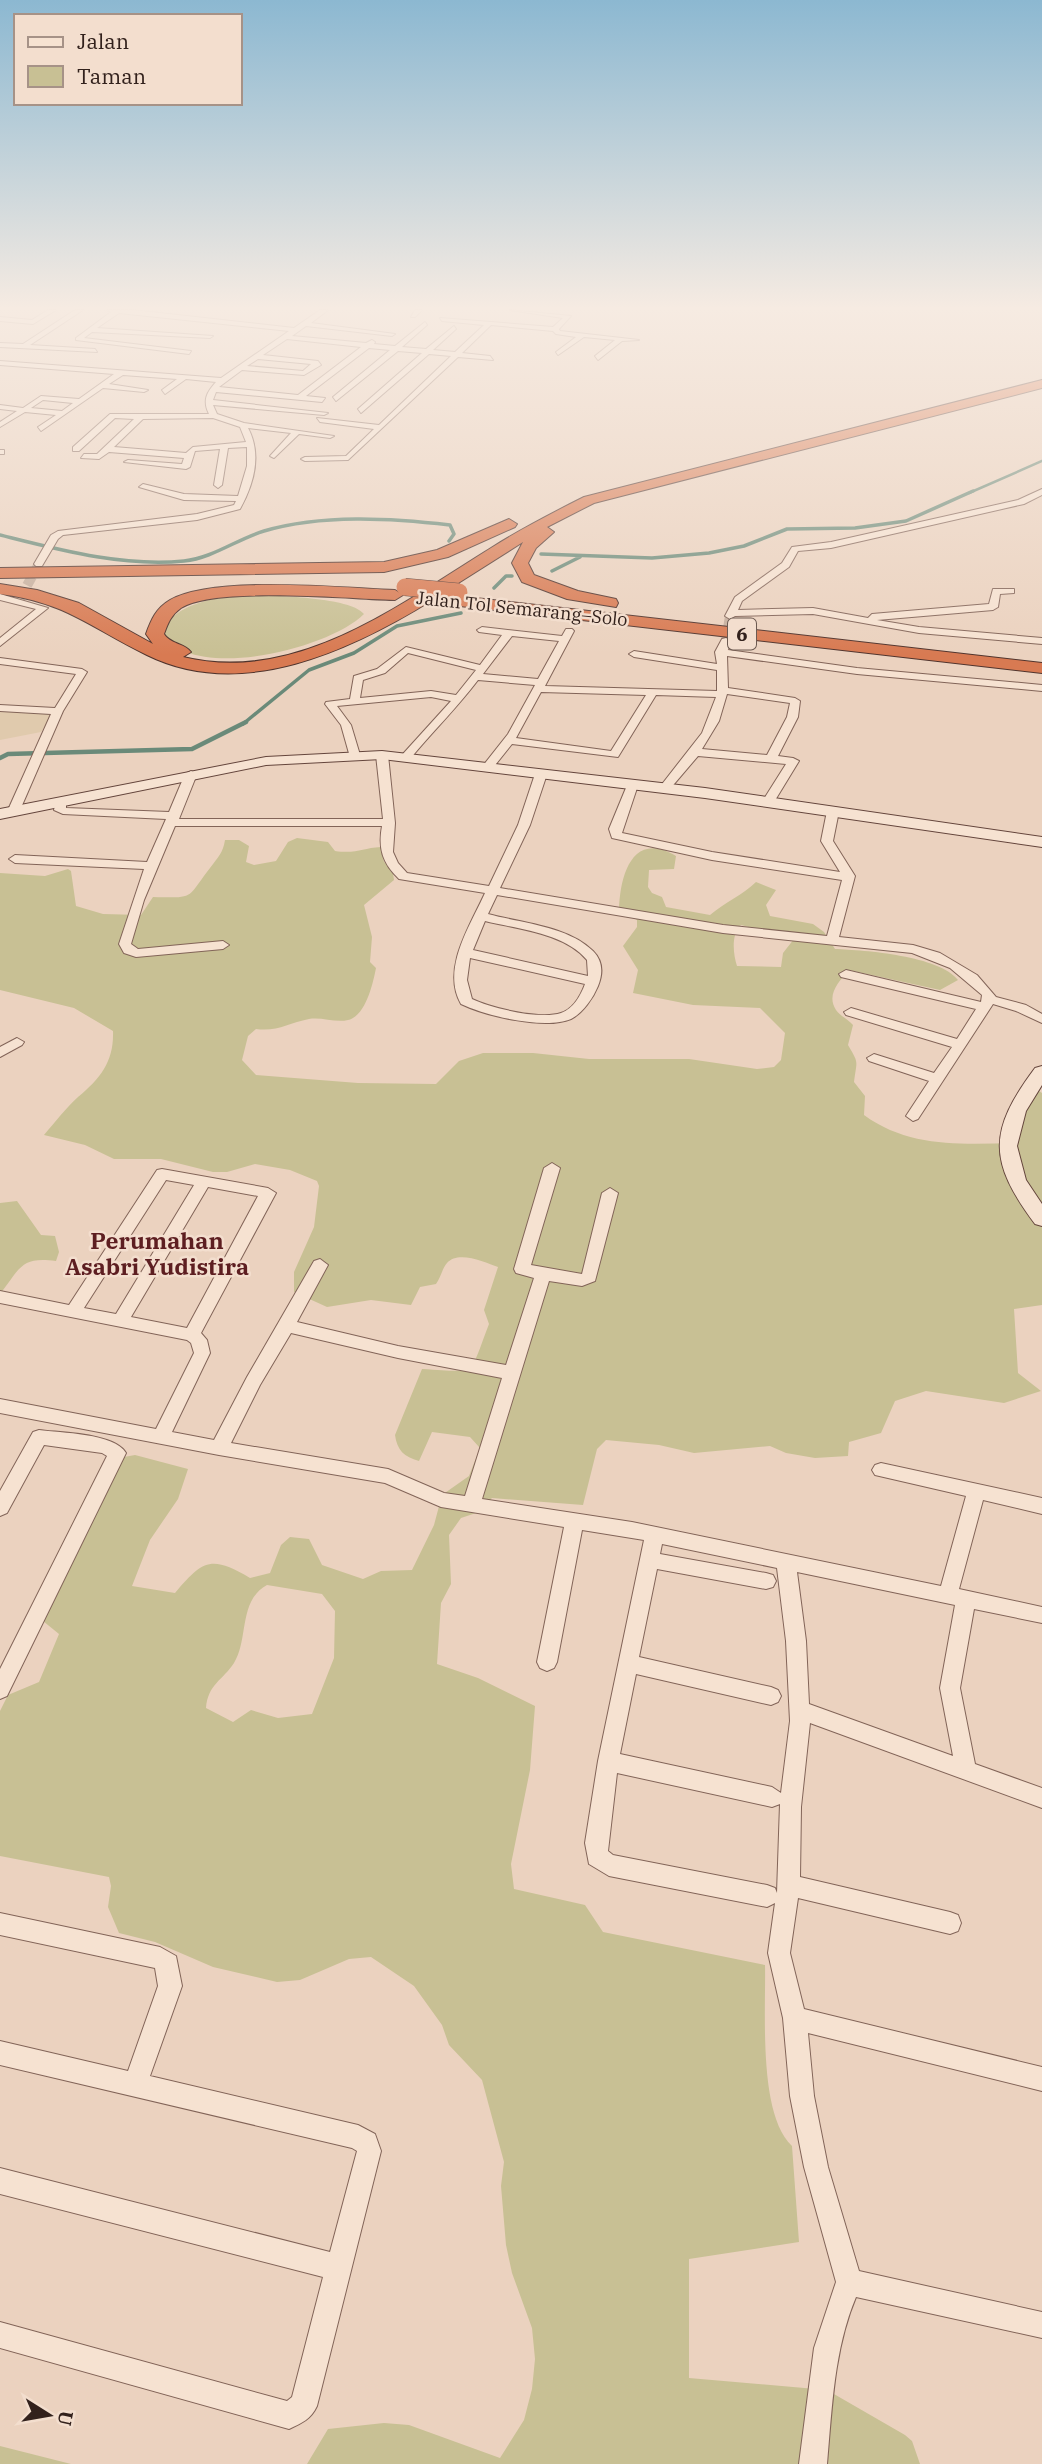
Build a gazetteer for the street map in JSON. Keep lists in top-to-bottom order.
{
  "streets": {
    "highway": ["Jalan Tol Semarang–Solo", "6"]
  },
  "districts": ["Perumahan Asabri Yudistira"],
  "legend": ["Jalan", "Taman"],
  "north": "right"
}
